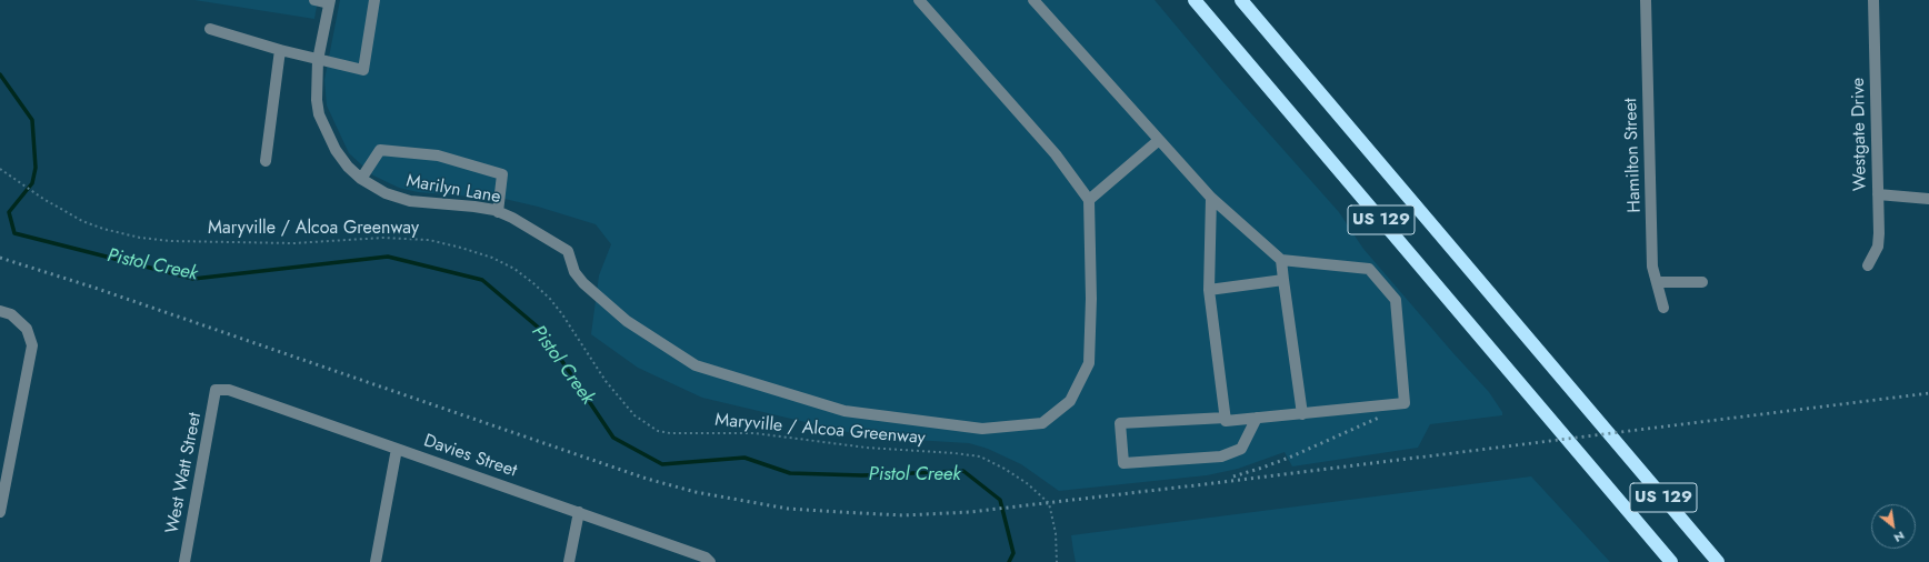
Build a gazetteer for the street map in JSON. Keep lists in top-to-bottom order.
{
  "streets": {
    "highway": ["US 129"],
    "street": [
      "Westgate Drive",
      "Hamilton Street",
      "Marilyn Lane",
      "Davies Street",
      "West Watt Street"
    ],
    "path": ["Maryville / Alcoa Greenway"]
  },
  "crossings": [
    ["Davies Street", "West Watt Street"]
  ],
  "water": ["Pistol Creek"],
  "north": "bottom right"
}
